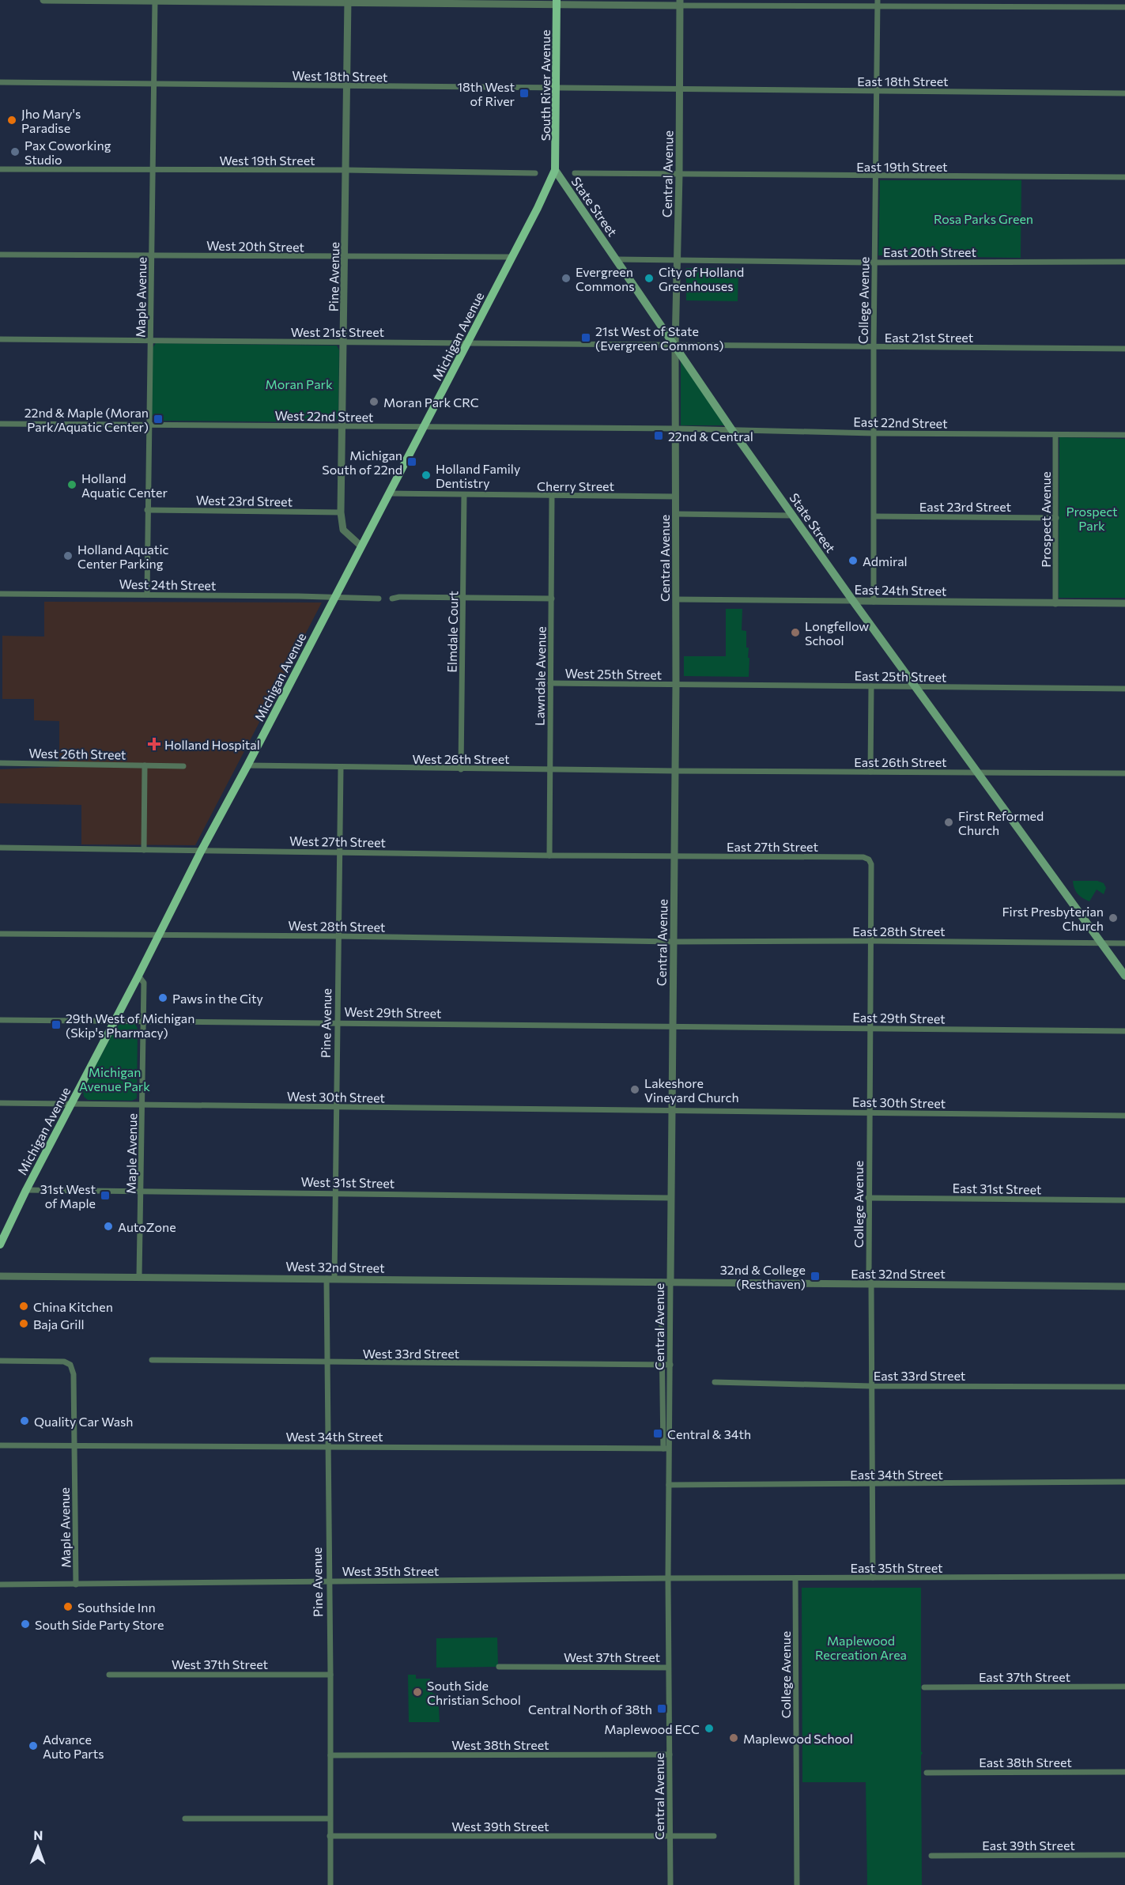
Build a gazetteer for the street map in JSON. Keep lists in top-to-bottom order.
{
  "streets": {
    "main road": ["South River Avenue", "State Street", "Michigan Avenue"],
    "street": [
      "West 18th Street",
      "East 18th Street",
      "West 19th Street",
      "East 19th Street",
      "Central Avenue",
      "West 20th Street",
      "East 20th Street",
      "Pine Avenue",
      "Maple Avenue",
      "College Avenue",
      "West 21st Street",
      "East 21st Street",
      "West 22nd Street",
      "East 22nd Street",
      "Cherry Street",
      "West 23rd Street",
      "East 23rd Street",
      "Prospect Avenue",
      "West 24th Street",
      "East 24th Street",
      "Elmdale Court",
      "West 25th Street",
      "Lawndale Avenue",
      "East 25th Street",
      "West 26th Street",
      "East 26th Street",
      "West 27th Street",
      "East 27th Street",
      "West 28th Street",
      "East 28th Street",
      "West 29th Street",
      "East 29th Street",
      "West 30th Street",
      "East 30th Street",
      "West 31st Street",
      "East 31st Street",
      "West 32nd Street",
      "East 32nd Street",
      "West 33rd Street",
      "East 33rd Street",
      "West 34th Street",
      "East 34th Street",
      "East 35th Street",
      "West 35th Street",
      "West 37th Street",
      "East 37th Street",
      "West 38th Street",
      "East 38th Street",
      "West 39th Street",
      "East 39th Street"
    ]
  },
  "crossings": [
    ["West 18th Street", "East 18th Street"],
    ["West 18th Street", "South River Avenue"],
    ["West 18th Street", "Central Avenue"],
    ["West 18th Street", "Pine Avenue"],
    ["West 18th Street", "Maple Avenue"],
    ["East 18th Street", "Central Avenue"],
    ["East 18th Street", "College Avenue"],
    ["South River Avenue", "State Street"],
    ["South River Avenue", "Michigan Avenue"],
    ["West 19th Street", "Pine Avenue"],
    ["West 19th Street", "Maple Avenue"],
    ["East 19th Street", "Central Avenue"],
    ["East 19th Street", "College Avenue"],
    ["Central Avenue", "State Street"],
    ["Central Avenue", "East 20th Street"],
    ["Central Avenue", "West 21st Street"],
    ["Central Avenue", "East 21st Street"],
    ["Central Avenue", "West 22nd Street"],
    ["Central Avenue", "East 22nd Street"],
    ["Central Avenue", "Cherry Street"],
    ["Central Avenue", "East 24th Street"],
    ["Central Avenue", "West 25th Street"],
    ["Central Avenue", "East 25th Street"],
    ["Central Avenue", "West 26th Street"],
    ["Central Avenue", "East 26th Street"],
    ["Central Avenue", "West 27th Street"],
    ["Central Avenue", "East 27th Street"],
    ["Central Avenue", "West 28th Street"],
    ["Central Avenue", "East 28th Street"],
    ["Central Avenue", "West 29th Street"],
    ["Central Avenue", "East 29th Street"],
    ["Central Avenue", "West 30th Street"],
    ["Central Avenue", "East 30th Street"],
    ["Central Avenue", "West 31st Street"],
    ["Central Avenue", "West 32nd Street"],
    ["Central Avenue", "East 32nd Street"],
    ["Central Avenue", "West 33rd Street"],
    ["Central Avenue", "West 34th Street"],
    ["Central Avenue", "East 34th Street"],
    ["Central Avenue", "East 35th Street"],
    ["Central Avenue", "West 35th Street"],
    ["Central Avenue", "West 37th Street"],
    ["Central Avenue", "West 38th Street"],
    ["Central Avenue", "West 39th Street"],
    ["State Street", "West 21st Street"],
    ["State Street", "Michigan Avenue"],
    ["State Street", "East 21st Street"],
    ["State Street", "East 22nd Street"],
    ["State Street", "East 24th Street"],
    ["State Street", "East 25th Street"],
    ["State Street", "East 26th Street"],
    ["State Street", "East 28th Street"],
    ["West 20th Street", "Pine Avenue"],
    ["West 20th Street", "Maple Avenue"],
    ["West 20th Street", "Michigan Avenue"],
    ["East 20th Street", "College Avenue"],
    ["Pine Avenue", "West 21st Street"],
    ["Pine Avenue", "Michigan Avenue"],
    ["Pine Avenue", "West 22nd Street"],
    ["Pine Avenue", "West 23rd Street"],
    ["Pine Avenue", "West 26th Street"],
    ["Pine Avenue", "West 27th Street"],
    ["Pine Avenue", "West 28th Street"],
    ["Pine Avenue", "West 29th Street"],
    ["Pine Avenue", "West 30th Street"],
    ["Pine Avenue", "West 31st Street"],
    ["Pine Avenue", "West 32nd Street"],
    ["Pine Avenue", "West 33rd Street"],
    ["Pine Avenue", "West 34th Street"],
    ["Pine Avenue", "West 35th Street"],
    ["Pine Avenue", "West 37th Street"],
    ["Pine Avenue", "West 38th Street"],
    ["Pine Avenue", "West 39th Street"],
    ["Maple Avenue", "West 21st Street"],
    ["Maple Avenue", "Michigan Avenue"],
    ["Maple Avenue", "West 22nd Street"],
    ["Maple Avenue", "West 23rd Street"],
    ["Maple Avenue", "West 24th Street"],
    ["Maple Avenue", "West 29th Street"],
    ["Maple Avenue", "West 30th Street"],
    ["Maple Avenue", "West 31st Street"],
    ["Maple Avenue", "West 32nd Street"],
    ["Maple Avenue", "West 34th Street"],
    ["Maple Avenue", "West 35th Street"],
    ["College Avenue", "East 21st Street"],
    ["College Avenue", "East 22nd Street"],
    ["College Avenue", "East 23rd Street"],
    ["College Avenue", "East 24th Street"],
    ["College Avenue", "East 27th Street"],
    ["College Avenue", "East 28th Street"],
    ["College Avenue", "East 29th Street"],
    ["College Avenue", "East 30th Street"],
    ["College Avenue", "East 31st Street"],
    ["College Avenue", "East 32nd Street"],
    ["College Avenue", "East 33rd Street"],
    ["College Avenue", "East 34th Street"],
    ["College Avenue", "East 35th Street"],
    ["West 21st Street", "Michigan Avenue"],
    ["West 21st Street", "East 21st Street"],
    ["Michigan Avenue", "West 22nd Street"],
    ["Michigan Avenue", "Cherry Street"],
    ["Michigan Avenue", "West 24th Street"],
    ["Michigan Avenue", "West 26th Street"],
    ["Michigan Avenue", "West 27th Street"],
    ["Michigan Avenue", "West 28th Street"],
    ["Michigan Avenue", "West 29th Street"],
    ["Michigan Avenue", "West 30th Street"],
    ["Michigan Avenue", "West 31st Street"],
    ["West 22nd Street", "East 22nd Street"],
    ["East 22nd Street", "Prospect Avenue"],
    ["Cherry Street", "Elmdale Court"],
    ["Cherry Street", "Lawndale Avenue"],
    ["East 23rd Street", "Prospect Avenue"],
    ["Prospect Avenue", "East 24th Street"],
    ["Elmdale Court", "West 26th Street"],
    ["West 25th Street", "Lawndale Avenue"],
    ["West 25th Street", "East 25th Street"],
    ["Lawndale Avenue", "West 26th Street"],
    ["Lawndale Avenue", "West 27th Street"],
    ["West 26th Street", "East 26th Street"],
    ["West 27th Street", "East 27th Street"],
    ["West 28th Street", "East 28th Street"],
    ["West 29th Street", "East 29th Street"],
    ["West 30th Street", "East 30th Street"],
    ["West 32nd Street", "East 32nd Street"],
    ["East 35th Street", "West 35th Street"]
  ],
  "parks": [
    "Rosa Parks Green",
    "Moran Park",
    "Prospect Park",
    "Michigan Avenue Park",
    "Maplewood Recreation Area"
  ],
  "places": {
    "transit": [
      "18th West of River",
      "21st West of State (Evergreen Commons)",
      "22nd & Maple (Moran Park/Aquatic Center)",
      "22nd & Central",
      "Michigan South of 22nd",
      "29th West of Michigan (Skip's Pharmacy)",
      "31st West of Maple",
      "32nd & College (Resthaven)",
      "Central & 34th",
      "Central North of 38th"
    ],
    "other": [
      "Jho Mary's Paradise",
      "Pax Coworking Studio",
      "Evergreen Commons",
      "City of Holland Greenhouses",
      "Moran Park CRC",
      "Holland Family Dentistry",
      "Holland Aquatic Center",
      "Holland Aquatic Center Parking",
      "Admiral",
      "Longfellow School",
      "First Reformed Church",
      "First Presbyterian Church",
      "Paws in the City",
      "Lakeshore Vineyard Church",
      "AutoZone",
      "China Kitchen",
      "Baja Grill",
      "Quality Car Wash",
      "Southside Inn",
      "South Side Party Store",
      "South Side Christian School",
      "Maplewood ECC",
      "Maplewood School",
      "Advance Auto Parts"
    ],
    "health": ["Holland Hospital"]
  },
  "north": "top"
}
